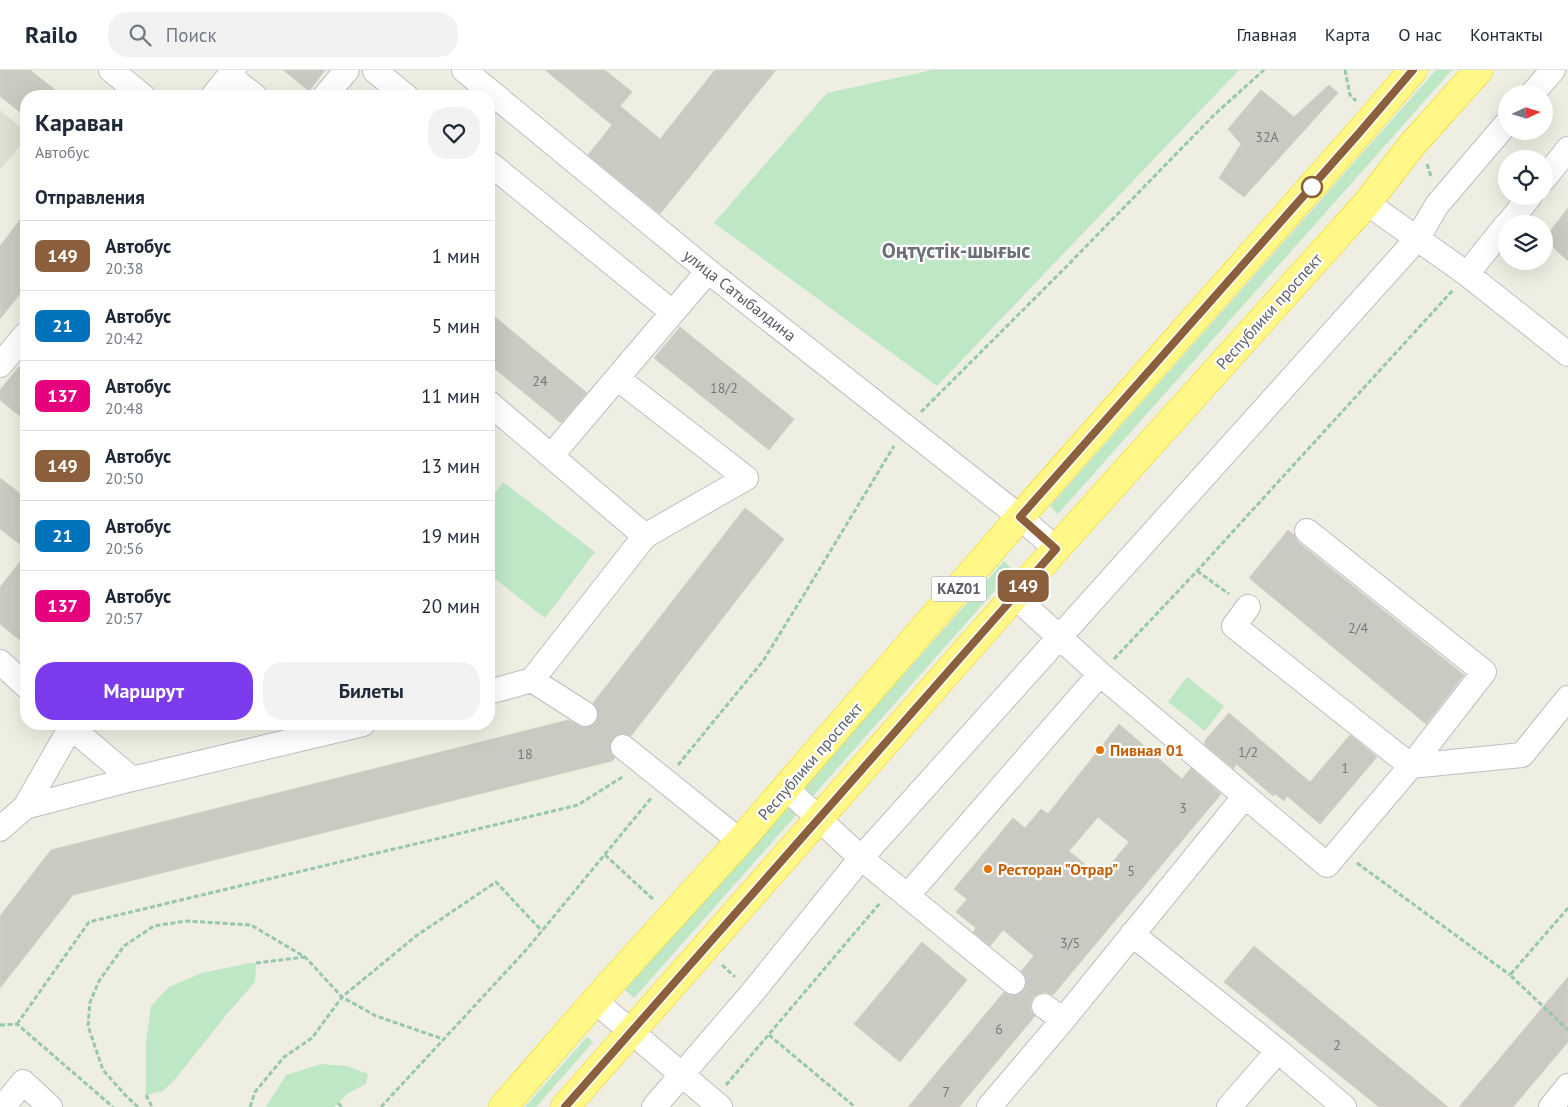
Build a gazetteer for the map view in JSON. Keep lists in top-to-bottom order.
{
  "streets": {
    "highway": ["Республики проспект", "KАZ01"],
    "street": ["улица Сатыбалдина"]
  },
  "crossings": [
    ["улица Сатыбалдина", "Республики проспект"]
  ],
  "districts": ["Оңтүстік-шығыс"],
  "places": ["Пивная 01", "Ресторан \"Отрар\""],
  "lines": ["bus line 149"],
  "house_numbers": [
    "32А",
    "24",
    "18/2",
    "2/4",
    "1/2",
    "18",
    "1",
    "3",
    "5",
    "3/5",
    "6",
    "2",
    "7"
  ],
  "north": "right",
  "page": {
    "header": "Railo",
    "search": "Поиск",
    "nav": [
      "Главная",
      "Карта",
      "О нас",
      "Контакты"
    ],
    "on_map": "149",
    "heading": [
      ["Караван", "Автобус"],
      "Отправления"
    ],
    "list": [
      {
        "mark": "149",
        "name": "Автобус",
        "note": "20:38",
        "value": "1 мин"
      },
      {
        "mark": "21",
        "name": "Автобус",
        "note": "20:42",
        "value": "5 мин"
      },
      {
        "mark": "137",
        "name": "Автобус",
        "note": "20:48",
        "value": "11 мин"
      },
      {
        "mark": "149",
        "name": "Автобус",
        "note": "20:50",
        "value": "13 мин"
      },
      {
        "mark": "21",
        "name": "Автобус",
        "note": "20:56",
        "value": "19 мин"
      },
      {
        "mark": "137",
        "name": "Автобус",
        "note": "20:57",
        "value": "20 мин"
      }
    ],
    "buttons": ["Маршрут", "Билеты"]
  }
}
